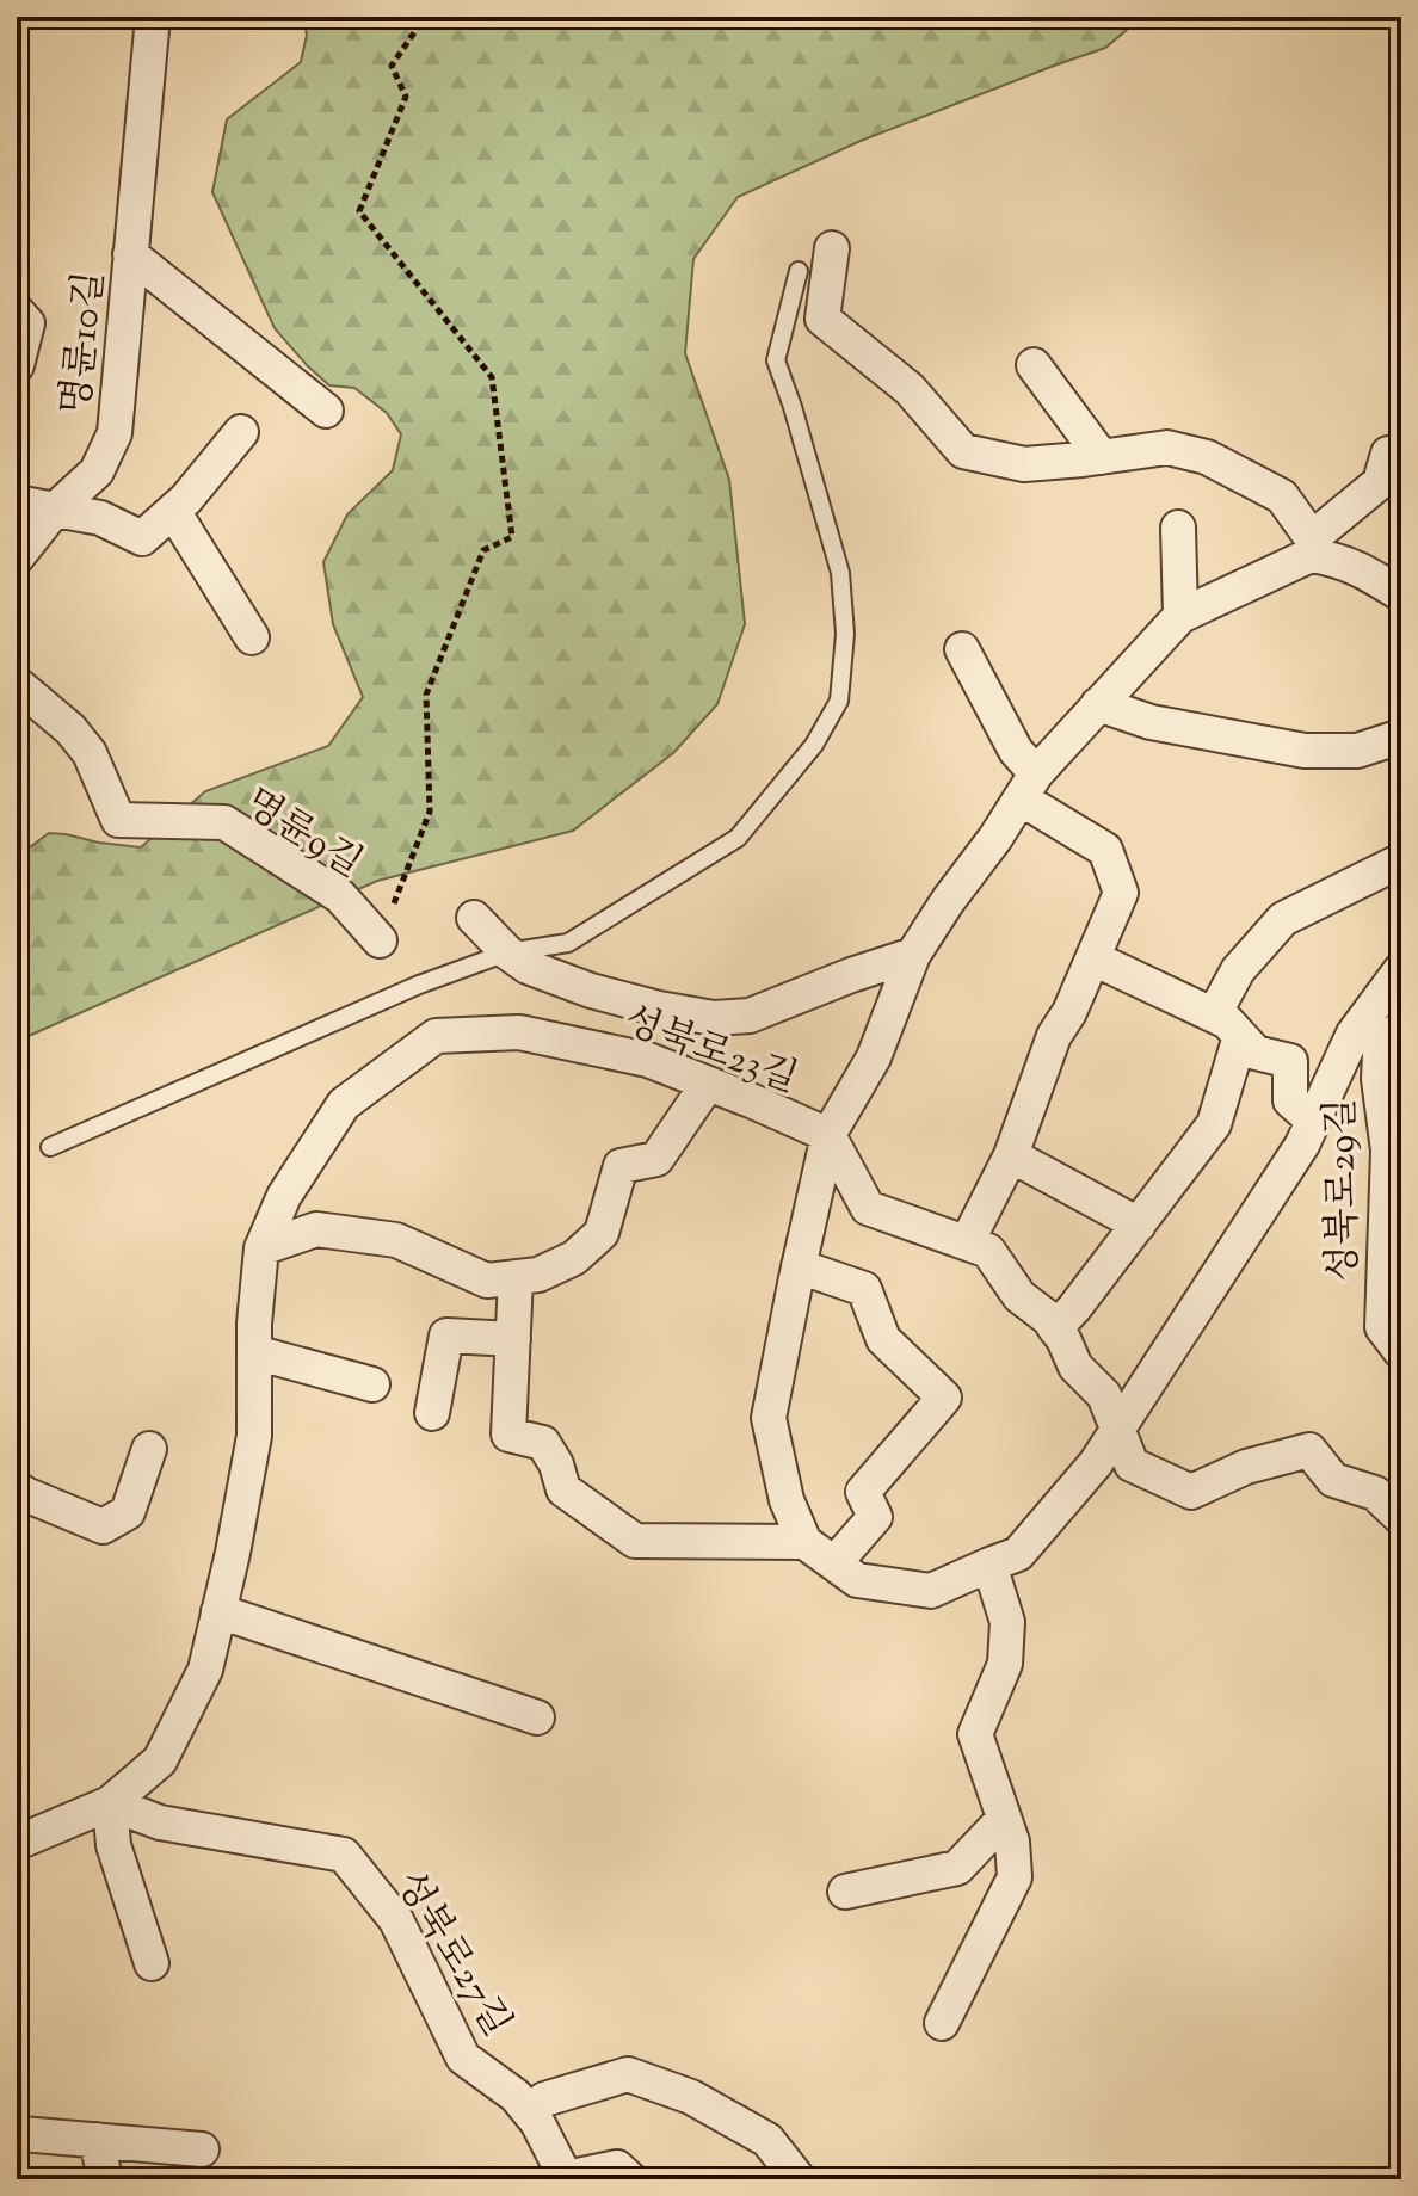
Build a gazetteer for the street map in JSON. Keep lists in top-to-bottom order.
{
  "streets": {
    "street": [
      "명륜10길",
      "명륜9길",
      "성북로23길",
      "성북로29길",
      "성북로27길"
    ]
  },
  "crossings": [
    ["성북로23길", "성북로27길"]
  ]
}
